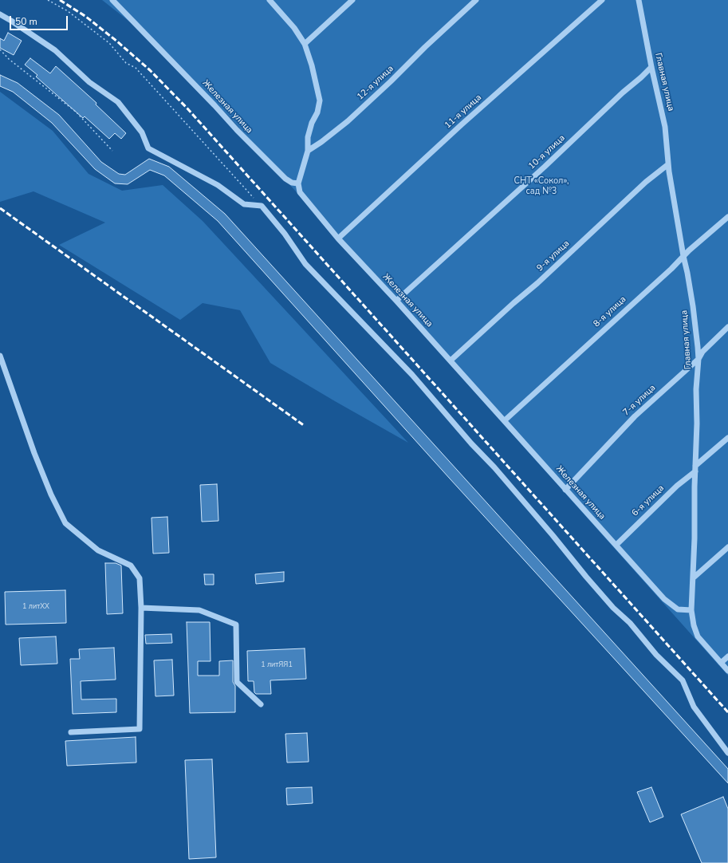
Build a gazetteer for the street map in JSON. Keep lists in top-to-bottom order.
{
  "streets": {
    "street": [
      "Главная улица",
      "12-я улица",
      "Железная улица",
      "11-я улица",
      "10-я улица",
      "9-я улица",
      "8-я улица",
      "7-я улица",
      "6-я улица"
    ]
  },
  "crossings": [
    ["Главная улица", "Железная улица"],
    ["Главная улица", "10-я улица"],
    ["Главная улица", "9-я улица"],
    ["Главная улица", "8-я улица"],
    ["Главная улица", "7-я улица"],
    ["Главная улица", "6-я улица"],
    ["Железная улица", "11-я улица"],
    ["Железная улица", "10-я улица"],
    ["Железная улица", "9-я улица"],
    ["Железная улица", "8-я улица"],
    ["Железная улица", "7-я улица"],
    ["Железная улица", "6-я улица"]
  ],
  "parks": ["СНТ «Сокол», сад №3"],
  "house_numbers": ["1 литХХ", "1 литЯЯ1"],
  "scale_bar": "50 m"
}
